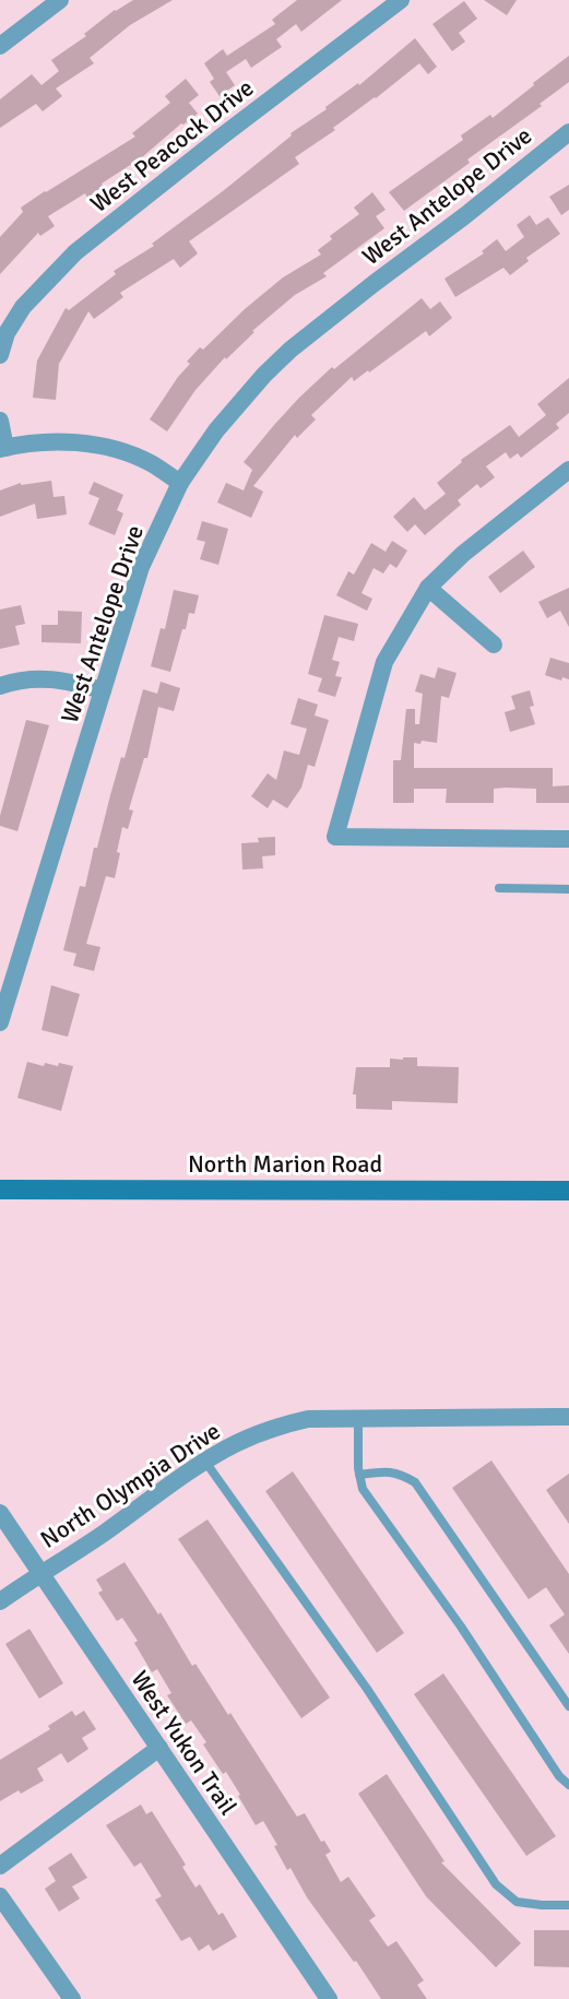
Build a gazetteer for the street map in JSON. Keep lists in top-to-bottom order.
{
  "streets": {
    "main road": ["North Marion Road"],
    "street": [
      "West Peacock Drive",
      "West Antelope Drive",
      "North Olympia Drive",
      "West Yukon Trail"
    ]
  },
  "crossings": [
    ["North Olympia Drive", "West Yukon Trail"]
  ]
}
